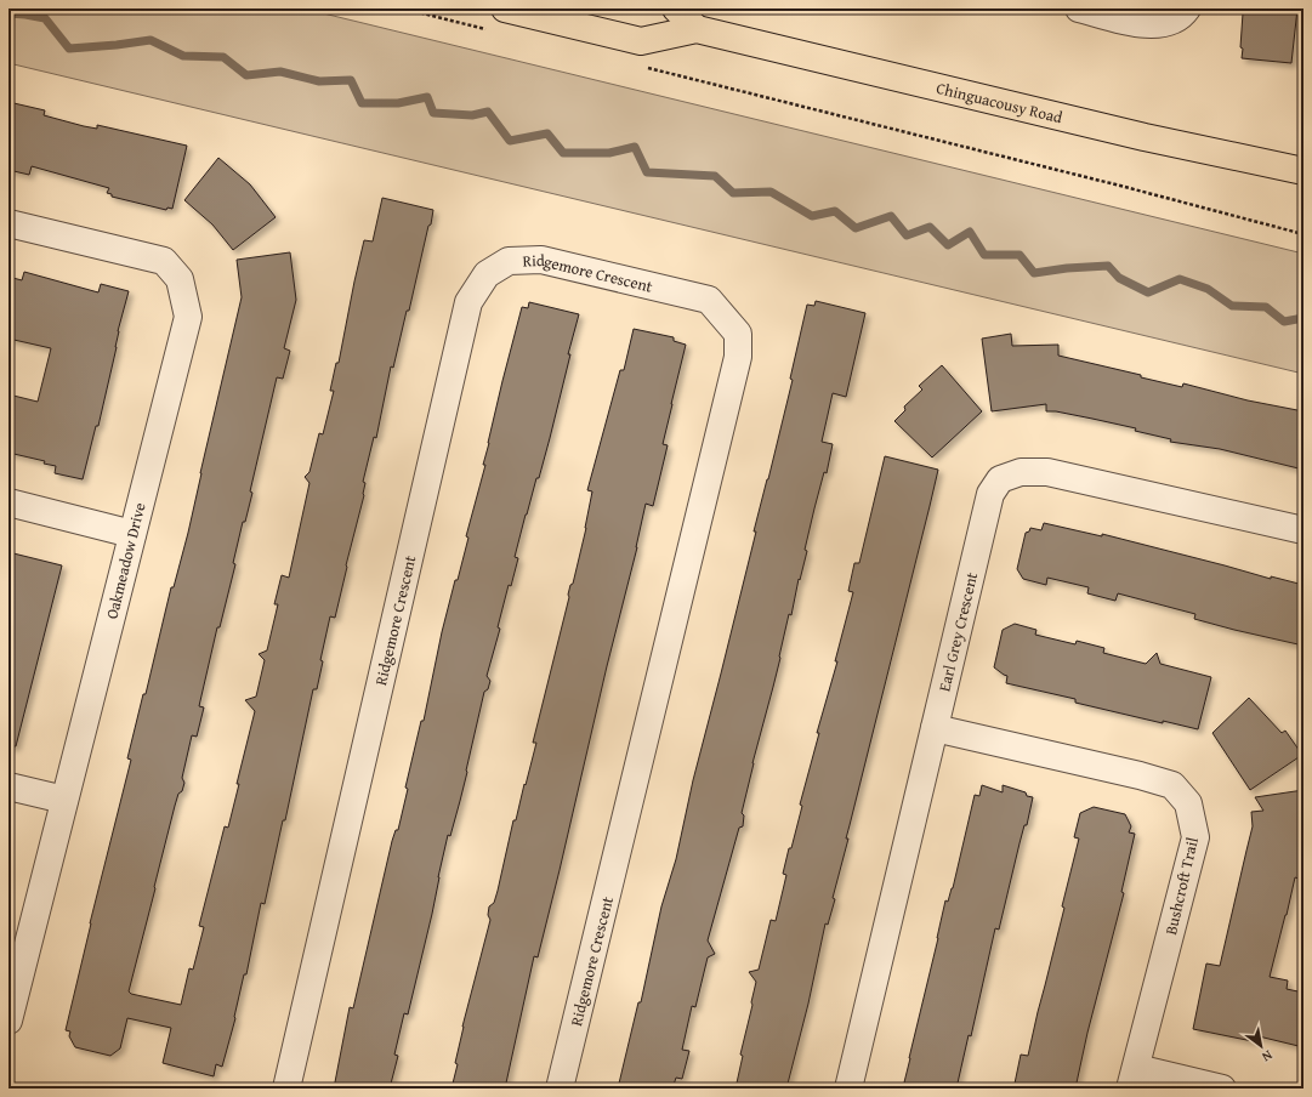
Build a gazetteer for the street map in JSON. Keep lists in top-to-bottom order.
{
  "streets": {
    "main road": ["Chinguacousy Road"],
    "street": [
      "Ridgemore Crescent",
      "Oakmeadow Drive",
      "Earl Grey Crescent",
      "Bushcroft Trail"
    ]
  },
  "crossings": [
    ["Earl Grey Crescent", "Bushcroft Trail"]
  ],
  "north": "bottom right"
}
